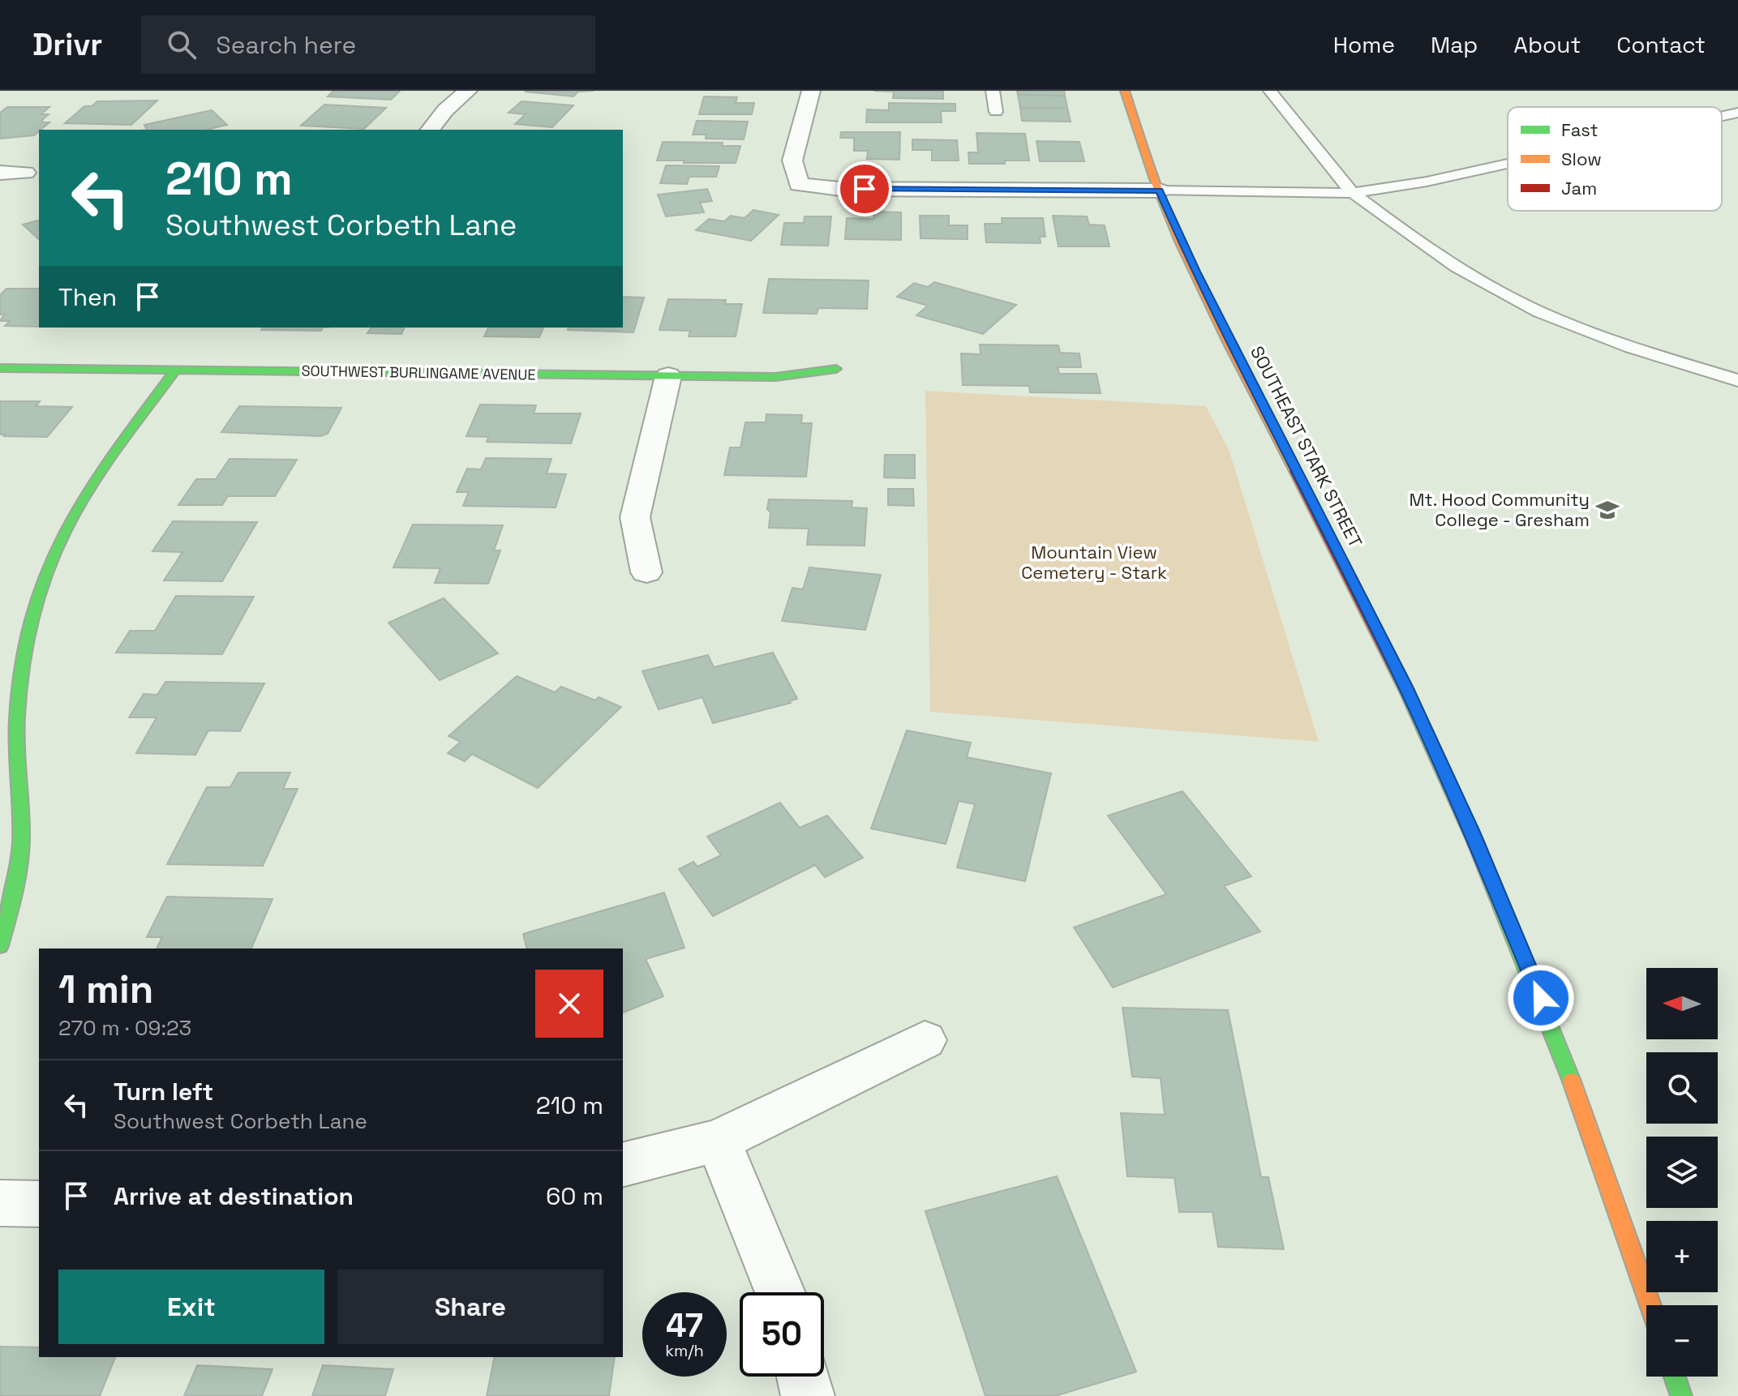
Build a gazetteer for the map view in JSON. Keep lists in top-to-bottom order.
{
  "streets": {
    "main road": ["SOUTHWEST BURLINGAME AVENUE", "SOUTHEAST STARK STREET"]
  },
  "parks": ["Mountain View Cemetery - Stark"],
  "places": {
    "school or university": ["Mt. Hood Community College - Gresham"]
  },
  "legend": ["Fast", "Slow", "Jam"],
  "north": "left",
  "page": {
    "header": "Drivr",
    "search": "Search here",
    "nav": [
      "Home",
      "Map",
      "About",
      "Contact"
    ],
    "turn": ["210 m", "Southwest Corbeth Lane"],
    "then": "Then",
    "heading": ["1 min", "270 m · 09:23"],
    "map_buttons": ["+", "−"],
    "list": [
      {
        "name": "Turn left",
        "note": "Southwest Corbeth Lane",
        "value": "210 m"
      },
      {
        "name": "Arrive at destination",
        "value": "60 m"
      }
    ],
    "buttons": ["Exit", "Share"],
    "speed": "47 km/h",
    "limit": "50"
  }
}
